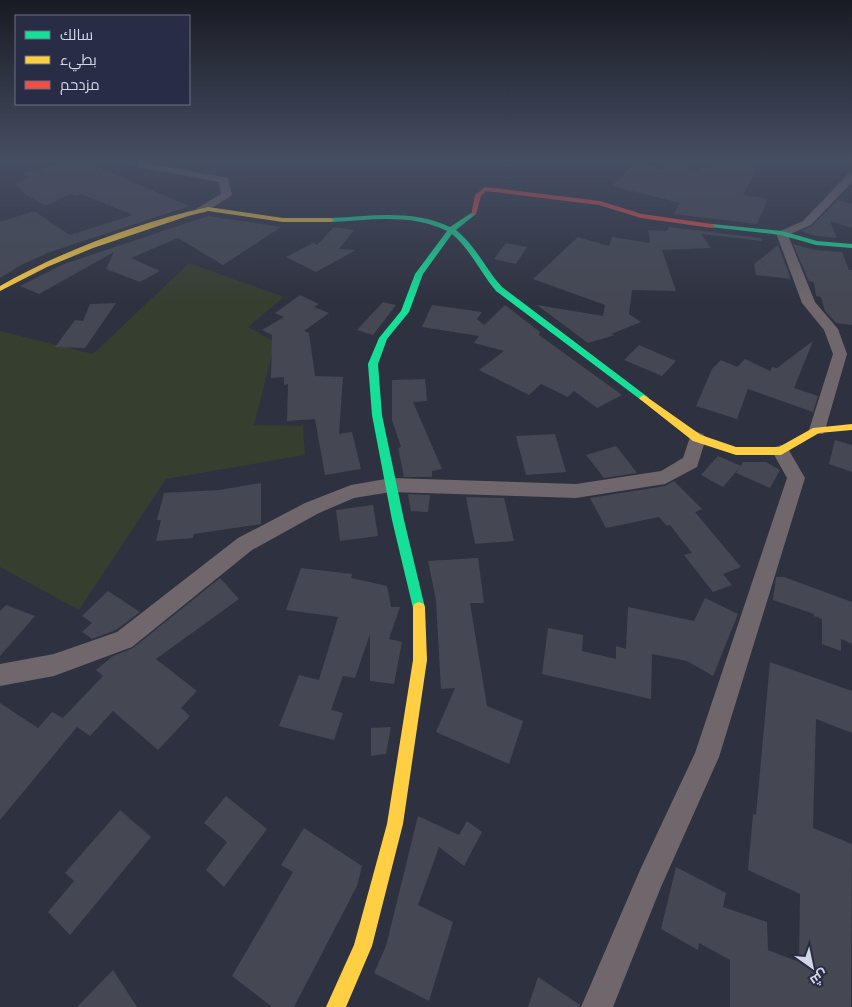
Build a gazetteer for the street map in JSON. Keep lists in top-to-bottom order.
{
  "legend": ["سالك", "بطيء", "مزدحم"],
  "north": "bottom right"
}
